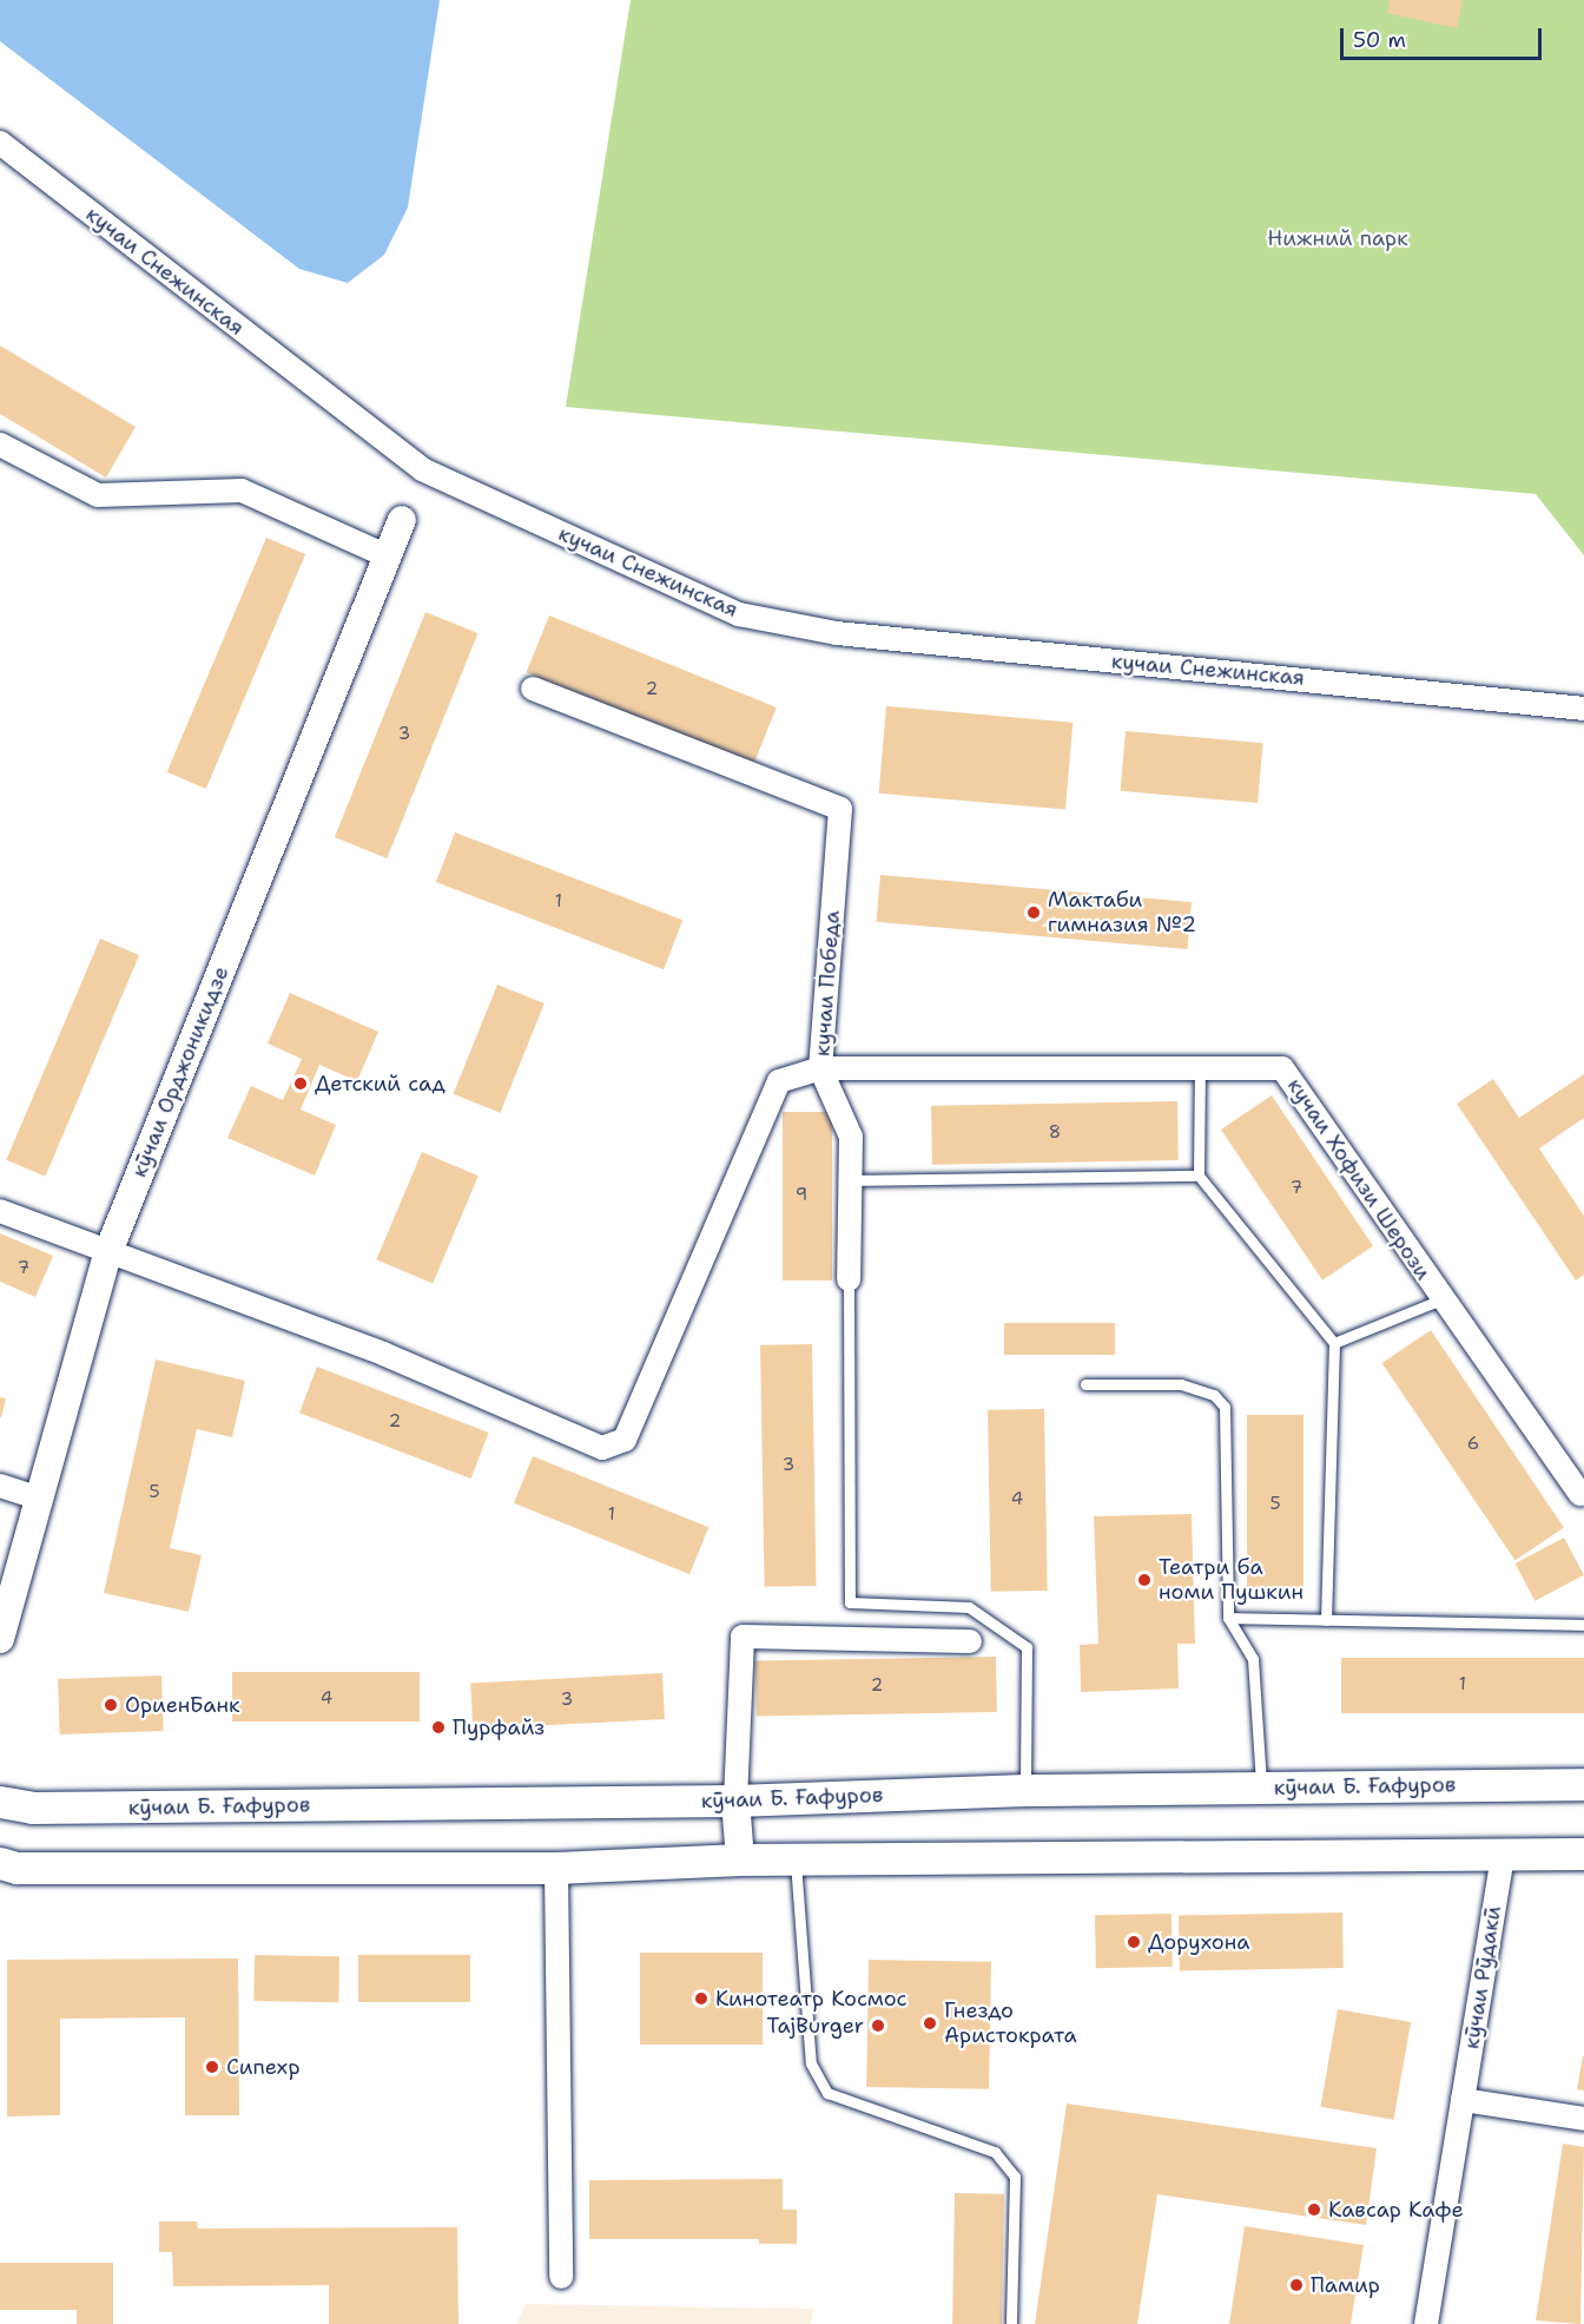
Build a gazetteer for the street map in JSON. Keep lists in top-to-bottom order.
{
  "streets": {
    "main road": ["кӯчаи Б. Ғафуров"],
    "street": [
      "кучаи Снежинская",
      "кучаи Победа",
      "кӯчаи Орджоникидзе",
      "кучаи Хофизи Шерози",
      "кӯчаи Рӯдакӣ"
    ]
  },
  "crossings": [
    ["кучаи Победа", "кучаи Хофизи Шерози"],
    ["кӯчаи Орджоникидзе", "кучаи Хофизи Шерози"]
  ],
  "parks": ["Нижний парк"],
  "places": [
    "Мактаби гимназия №2",
    "Детский сад",
    "Театри ба номи Пушкин",
    "ОриенБанк",
    "Пурфайз",
    "Дорухона",
    "Кинотеатр Космос",
    "Гнездо Аристократа",
    "TajBurger",
    "Сипехр",
    "Кавсар Кафе",
    "Памир"
  ],
  "house_numbers": [
    "2",
    "3",
    "1",
    "8",
    "7",
    "9",
    "7",
    "2",
    "6",
    "3",
    "5",
    "4",
    "5",
    "1",
    "1",
    "2",
    "4",
    "3"
  ],
  "scale_bar": "50 m"
}
